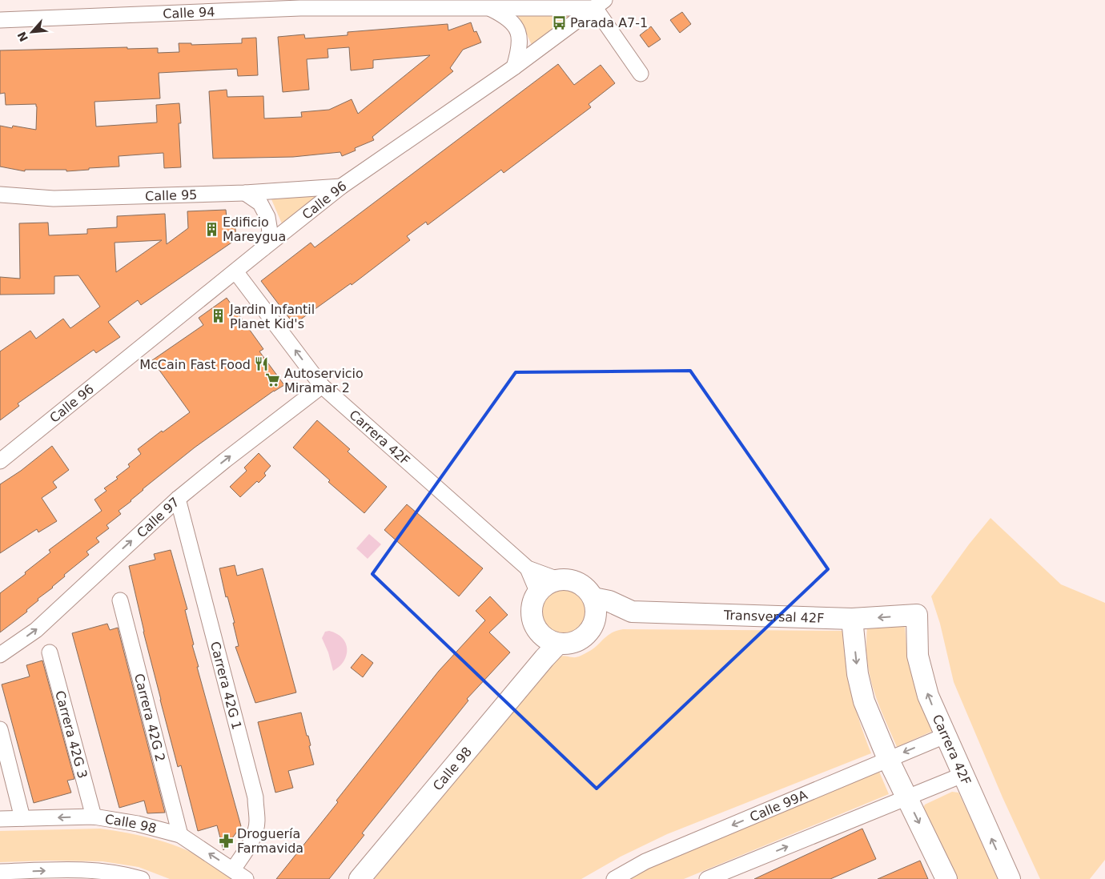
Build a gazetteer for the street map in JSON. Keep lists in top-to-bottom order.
{
  "streets": {
    "street": [
      "Calle 94",
      "Calle 95",
      "Calle 96",
      "Carrera 42F",
      "Calle 97",
      "Transversal 42F",
      "Carrera 42G 1",
      "Carrera 42G 2",
      "Carrera 42G 3",
      "Calle 98",
      "Calle 99A"
    ]
  },
  "crossings": [
    ["Calle 94", "Calle 96"],
    ["Calle 95", "Calle 96"],
    ["Calle 96", "Carrera 42F"],
    ["Carrera 42F", "Calle 97"],
    ["Carrera 42F", "Transversal 42F"],
    ["Carrera 42F", "Calle 98"],
    ["Carrera 42F", "Calle 99A"],
    ["Calle 97", "Carrera 42G 1"],
    ["Transversal 42F", "Calle 98"],
    ["Carrera 42G 1", "Calle 98"],
    ["Carrera 42G 2", "Calle 98"],
    ["Carrera 42G 3", "Calle 98"]
  ],
  "one_way": ["Calle 97"],
  "places": {
    "bus stop": ["Parada A7-1"],
    "building": ["Edificio Mareygua", "Jardin Infantil Planet Kid's"],
    "restaurant": ["McCain Fast Food"],
    "supermarket": ["Autoservicio Miramar 2"],
    "pharmacy": ["Droguería Farmavida"]
  },
  "north": "bottom left"
}
